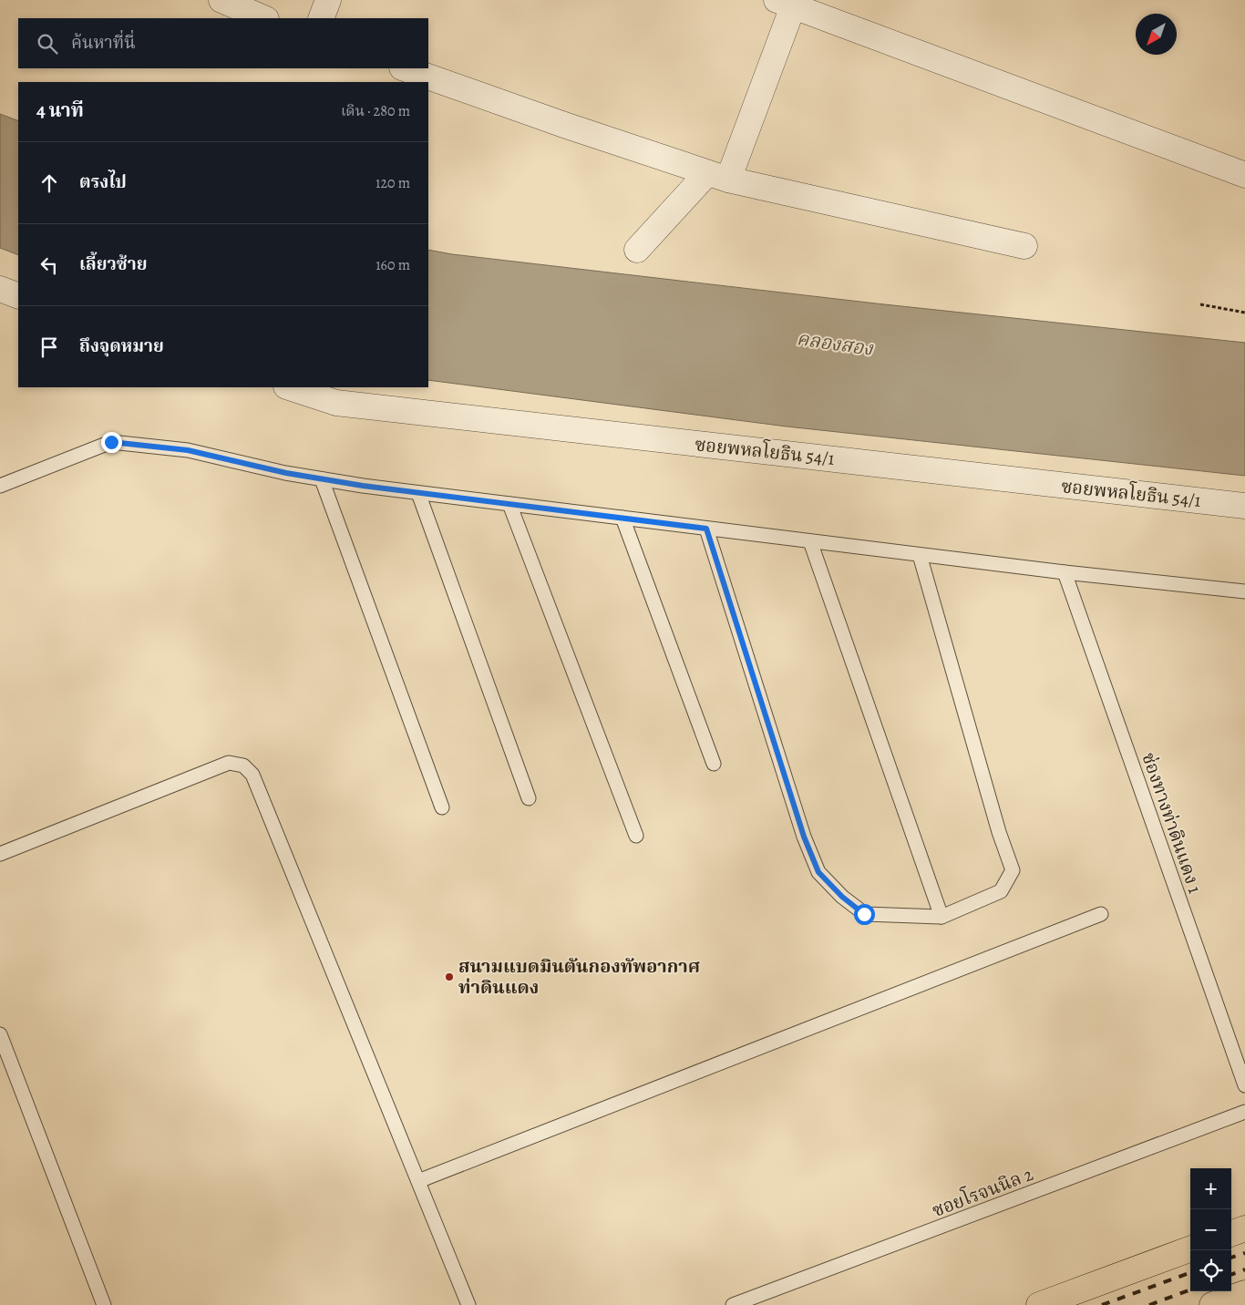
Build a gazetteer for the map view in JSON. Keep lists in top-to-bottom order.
{
  "streets": {
    "street": ["ซอยพหลโยธิน 54/1"],
    "lane": ["ช่องทางท่าดินแดง 1", "ซอยโรจนนิล 2"]
  },
  "water": ["คลองสอง"],
  "places": ["สนามแบดมินตันกองทัพอากาศ ท่าดินแดง"],
  "north": "bottom left",
  "page": {
    "search": "ค้นหาที่นี่",
    "heading": ["4 นาที", "เดิน · 280 m"],
    "list": [
      ["ตรงไป", "120 m"],
      ["เลี้ยวซ้าย", "160 m"],
      "ถึงจุดหมาย"
    ],
    "map_buttons": ["+", "−"]
  }
}
